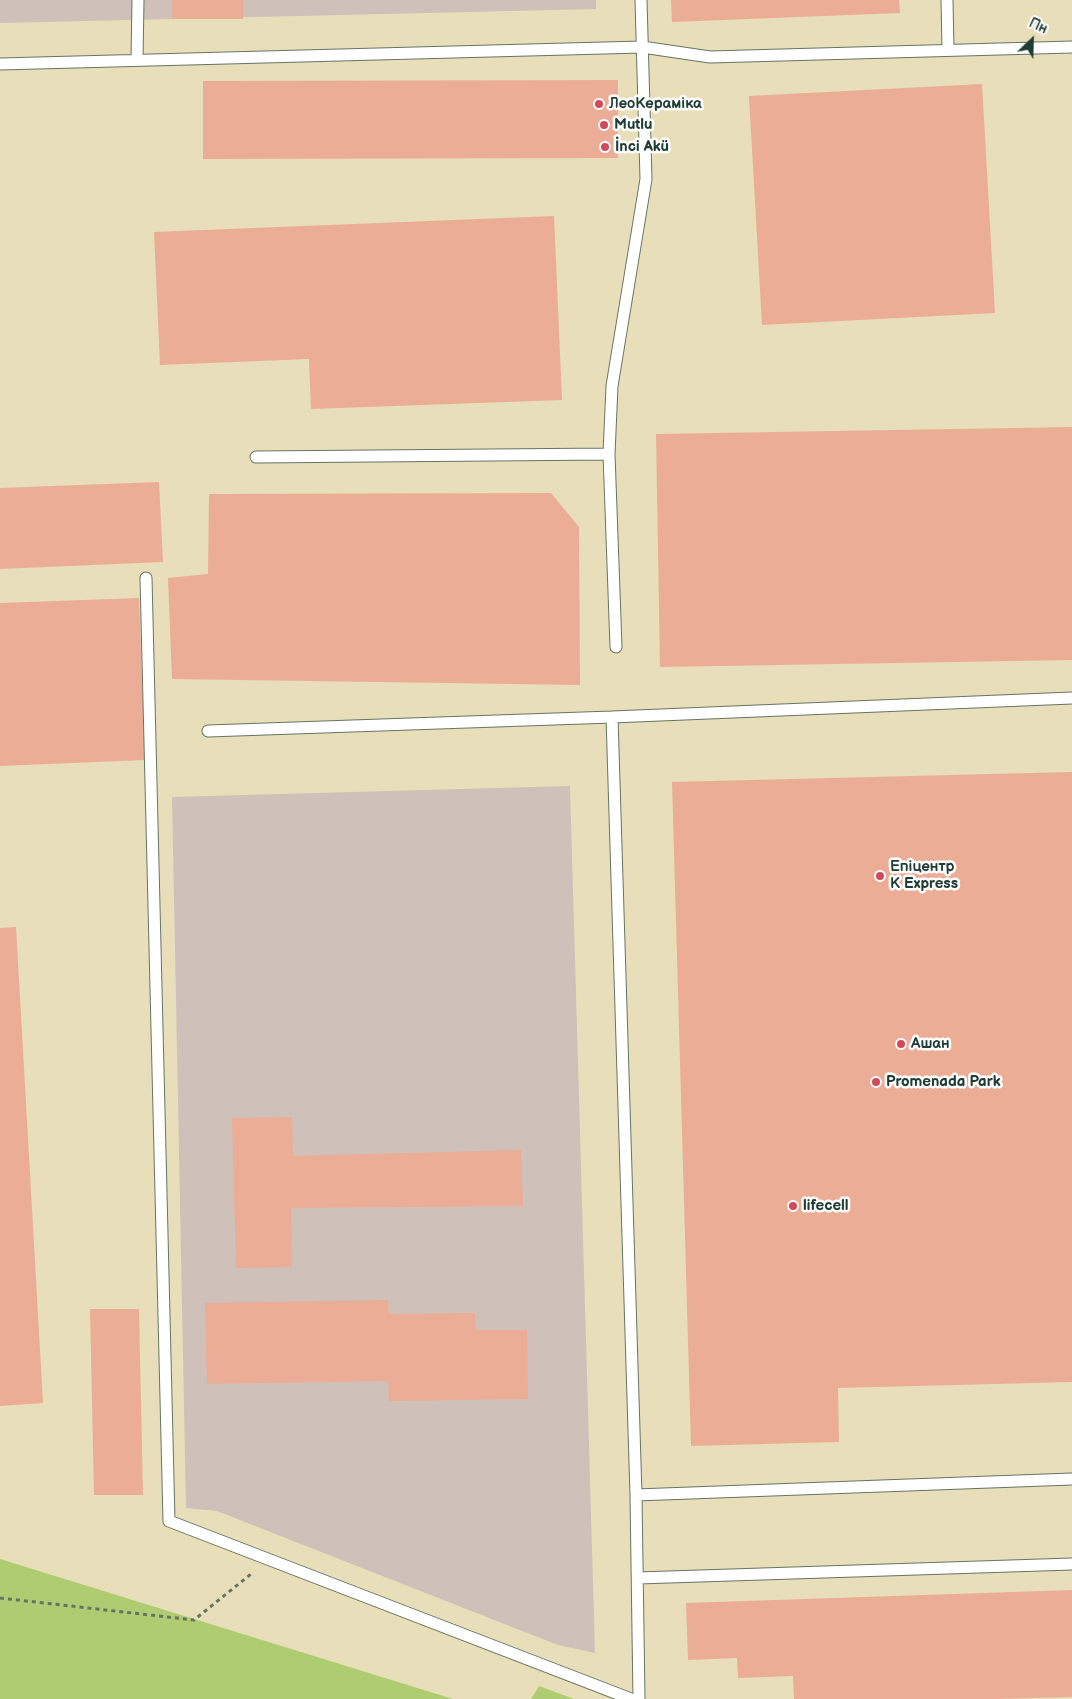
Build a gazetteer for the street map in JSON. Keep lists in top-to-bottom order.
{
  "places": [
    "ЛеоКераміка",
    "Mutlu",
    "İnci Akü",
    "Епіцентр К Express",
    "Ашан",
    "Promenada Park",
    "lifecell"
  ],
  "north": "top right"
}
